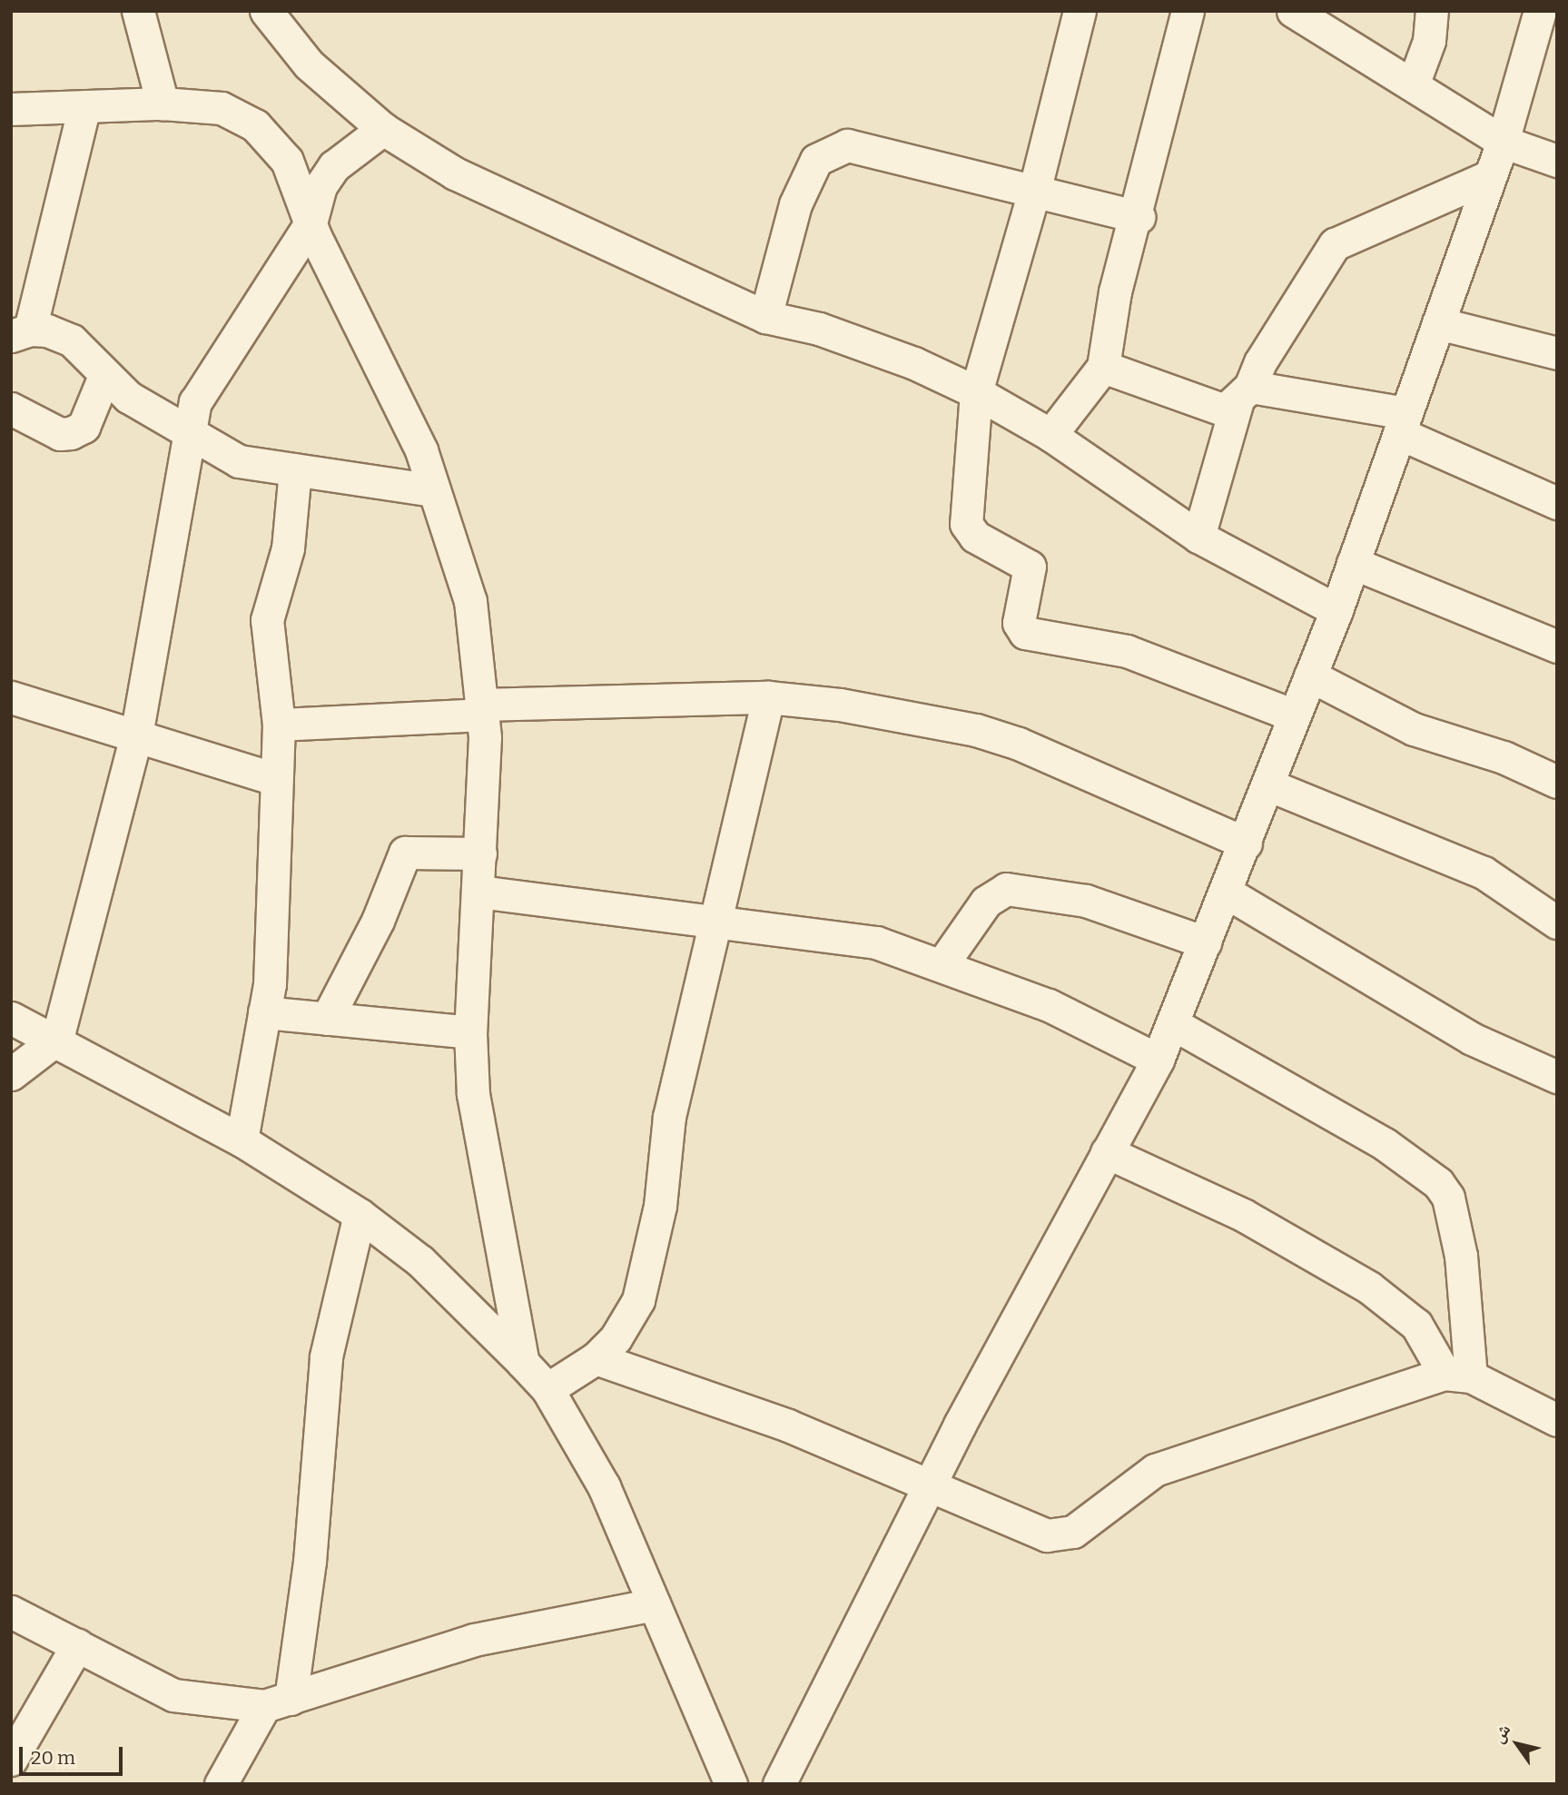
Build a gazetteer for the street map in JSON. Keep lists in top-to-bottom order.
{
  "scale_bar": "20 m",
  "north": "top left"
}
